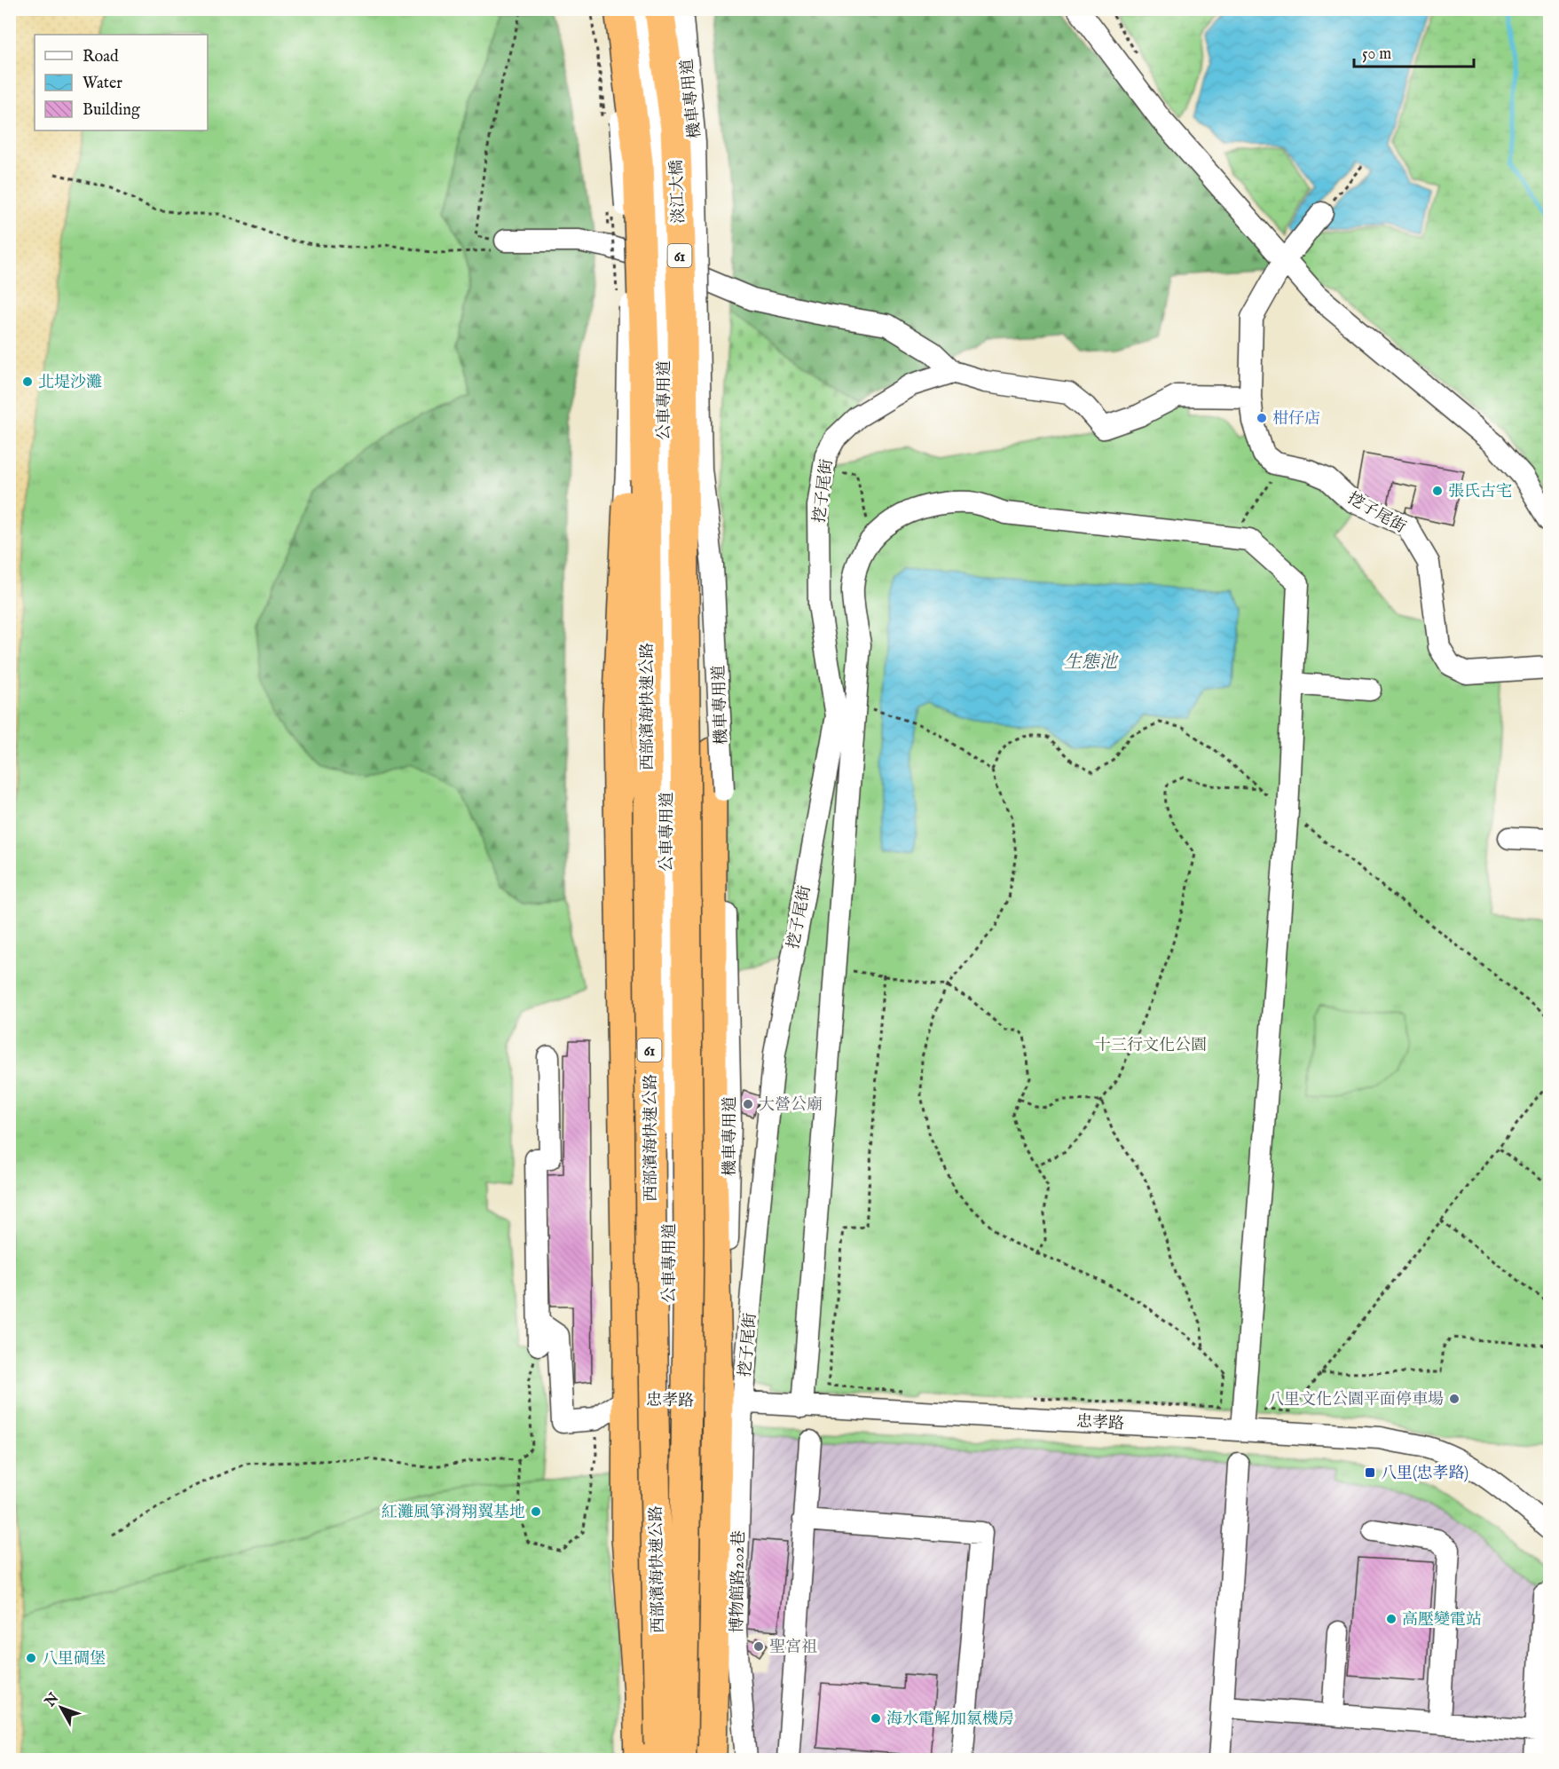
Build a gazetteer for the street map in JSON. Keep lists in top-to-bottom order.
{
  "streets": {
    "highway": ["淡江大橋", "61", "西部濱海快速公路"],
    "street": [
      "機車專用道",
      "公車專用道",
      "挖子尾街",
      "忠孝路",
      "博物館路202巷"
    ]
  },
  "crossings": [
    ["淡江大橋", "西部濱海快速公路"],
    ["61", "西部濱海快速公路"],
    ["公車專用道", "忠孝路"],
    ["挖子尾街", "忠孝路"],
    ["挖子尾街", "博物館路202巷"],
    ["忠孝路", "博物館路202巷"]
  ],
  "water": ["生態池"],
  "parks": ["十三行文化公園"],
  "places": {
    "other": [
      "北堤沙灘",
      "柑仔店",
      "張氏古宅",
      "大營公廟",
      "八里文化公園平面停車場",
      "紅灘風箏滑翔翼基地",
      "高壓變電站",
      "聖宮祖",
      "八里碉堡",
      "海水電解加氯機房"
    ],
    "transit": ["八里(忠孝路)"]
  },
  "legend": ["Road", "Water", "Building"],
  "scale_bar": "50 m",
  "north": "top left"
}
